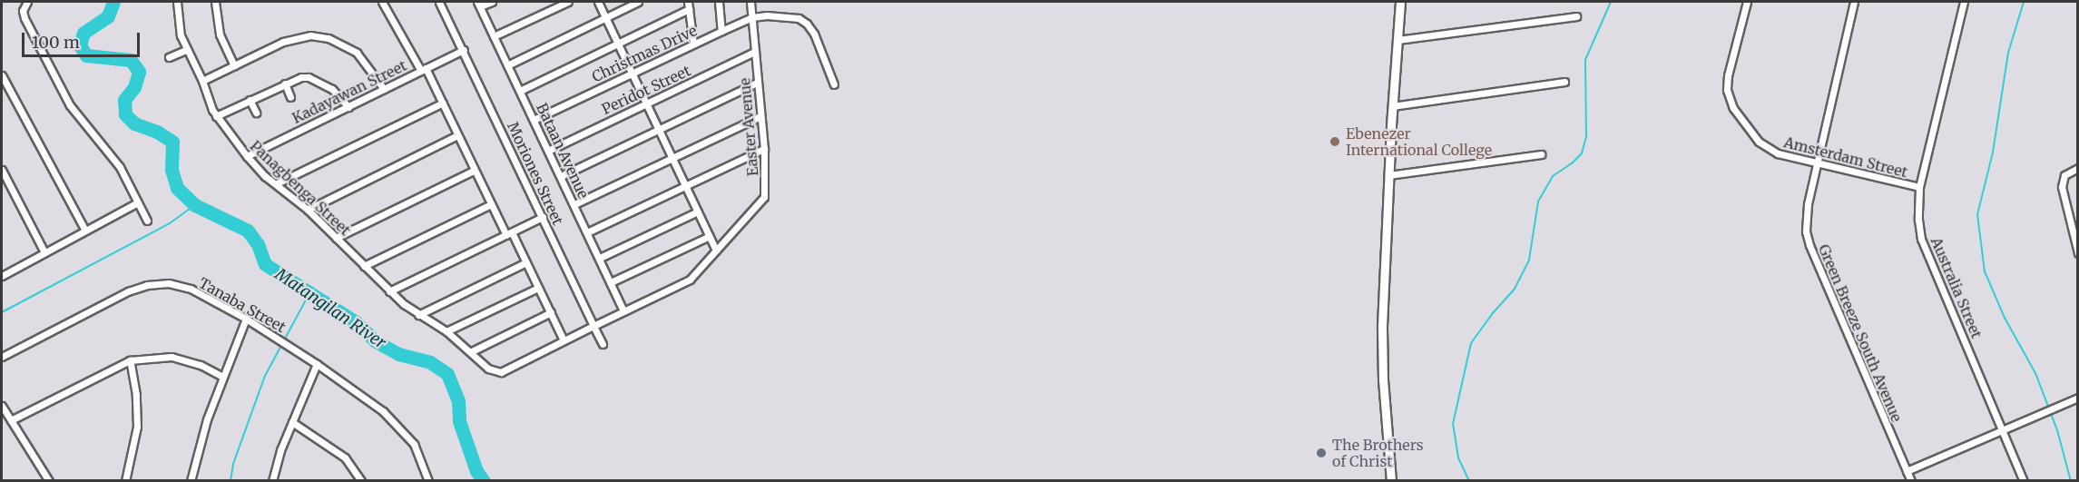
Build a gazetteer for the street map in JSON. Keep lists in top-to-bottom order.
{
  "streets": {
    "street": [
      "Christmas Drive",
      "Peridot Street",
      "Kadayawan Street",
      "Easter Avenue",
      "Bataan Avenue",
      "Amsterdam Street",
      "Moriones Street",
      "Panagbenga Street",
      "Australia Street",
      "Tanaba Street",
      "Green Breeze South Avenue"
    ]
  },
  "crossings": [
    ["Christmas Drive", "Easter Avenue"],
    ["Christmas Drive", "Bataan Avenue"],
    ["Peridot Street", "Easter Avenue"],
    ["Peridot Street", "Bataan Avenue"],
    ["Kadayawan Street", "Moriones Street"],
    ["Kadayawan Street", "Panagbenga Street"],
    ["Easter Avenue", "Bataan Avenue"],
    ["Easter Avenue", "Moriones Street"],
    ["Amsterdam Street", "Australia Street"],
    ["Amsterdam Street", "Green Breeze South Avenue"]
  ],
  "water": ["Matangilan River"],
  "places": ["Ebenezer International College", "The Brothers of Christ"],
  "scale_bar": "100 m"
}
